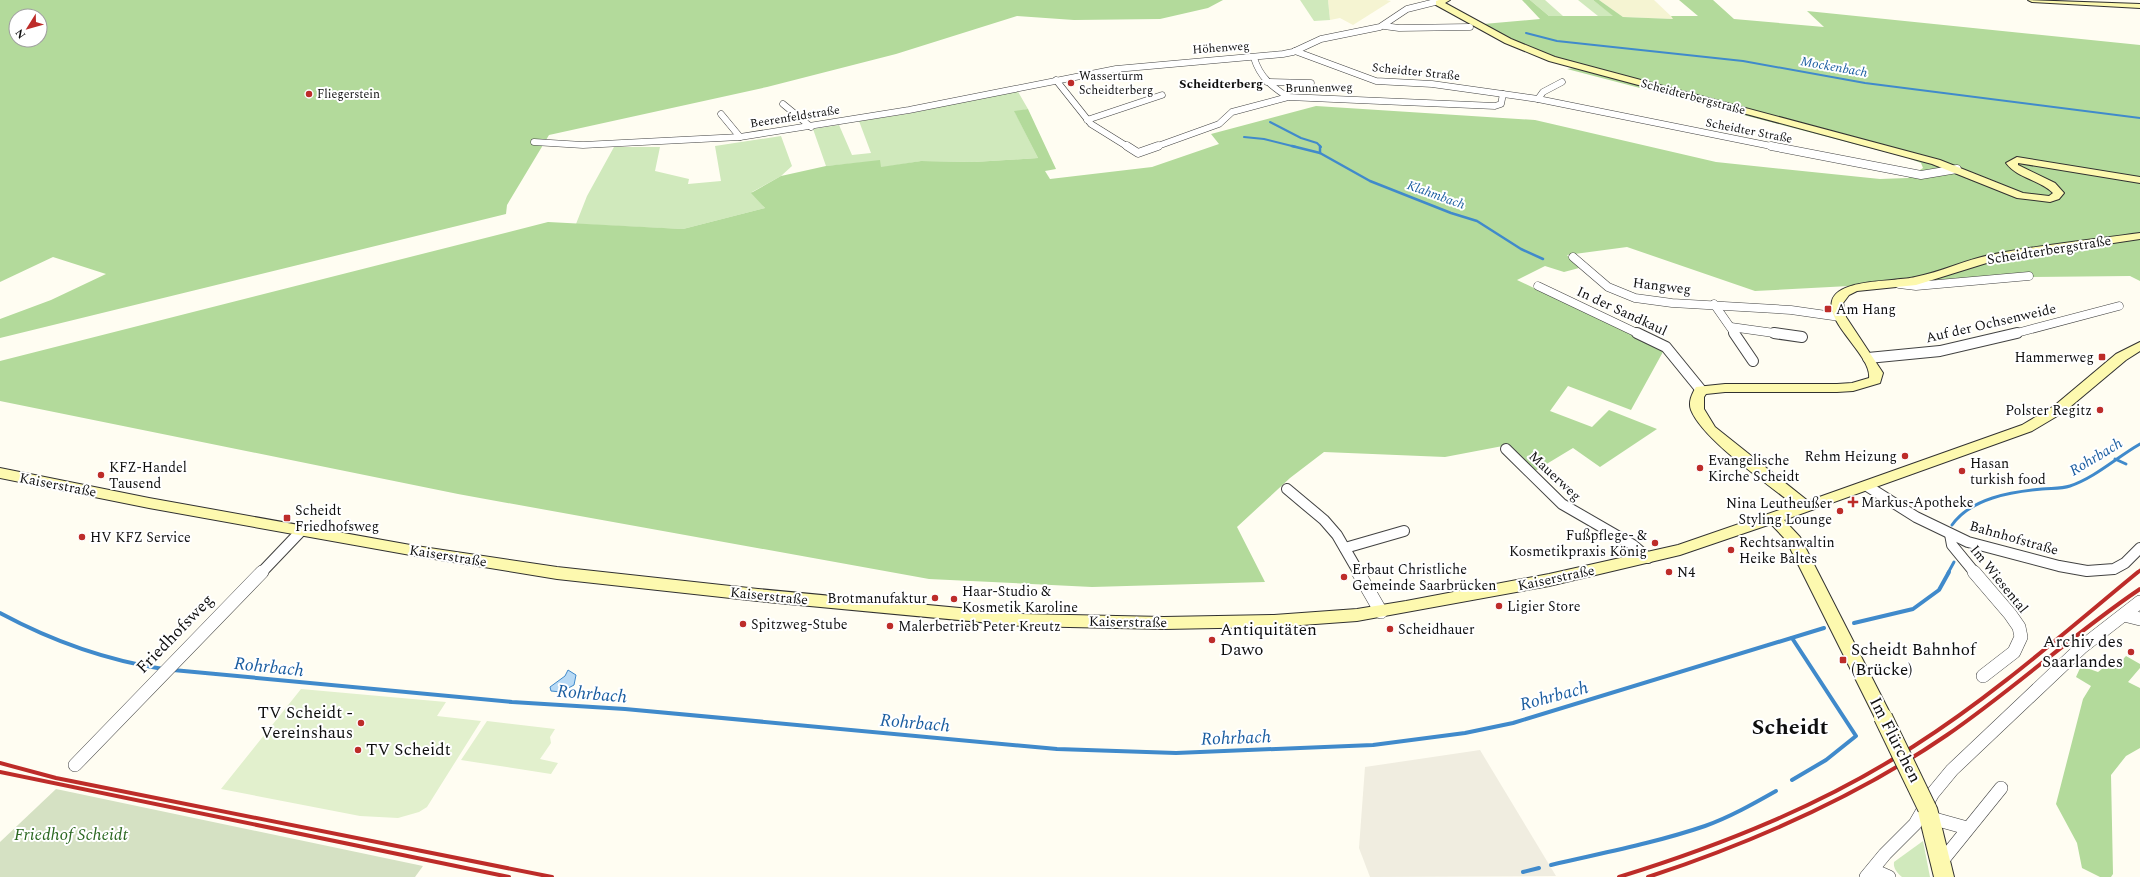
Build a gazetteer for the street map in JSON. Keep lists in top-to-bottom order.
{
  "streets": {
    "street": [
      "Höhenweg",
      "Scheidter Straße",
      "Brunnenweg",
      "Scheidterbergstraße",
      "Beerenfeldstraße",
      "Hangweg",
      "In der Sandkaul",
      "Auf der Ochsenweide",
      "Mauerweg",
      "Kaiserstraße",
      "Bahnhofstraße",
      "Im Wiesental",
      "Friedhofsweg",
      "Im Flürchen"
    ]
  },
  "crossings": [
    ["Höhenweg", "Scheidter Straße"],
    ["Höhenweg", "Scheidterbergstraße"],
    ["Höhenweg", "Beerenfeldstraße"],
    ["Scheidter Straße", "Brunnenweg"],
    ["Scheidter Straße", "Scheidterbergstraße"],
    ["Scheidterbergstraße", "Hangweg"],
    ["Mauerweg", "Kaiserstraße"],
    ["Kaiserstraße", "Bahnhofstraße"],
    ["Kaiserstraße", "Friedhofsweg"],
    ["Kaiserstraße", "Im Flürchen"],
    ["Bahnhofstraße", "Im Wiesental"]
  ],
  "districts": ["Scheidterberg", "Scheidt"],
  "water": ["Mockenbach", "Klahmbach", "Rohrbach"],
  "parks": ["Friedhof Scheidt"],
  "places": {
    "other": [
      "Wasserturm Scheidterberg",
      "Fliegerstein",
      "Polster Regitz",
      "Rehm Heizung",
      "Evangelische Kirche Scheidt",
      "Hasan turkish food",
      "KFZ-Handel Tausend",
      "Nina Leutheußer Styling Lounge",
      "HV KFZ Service",
      "Fußpflege- & Kosmetikpraxis König",
      "Rechtsanwaltin Heike Baltes",
      "N4",
      "Erbaut Christliche Gemeinde Saarbrücken",
      "Brotmanufaktur",
      "Haar-Studio & Kosmetik Karoline",
      "Ligier Store",
      "Spitzweg-Stube",
      "Malerbetrieb Peter Kreutz",
      "Scheidhauer",
      "Antiquitäten Dawo",
      "Archiv des Saarlandes",
      "TV Scheidt - Vereinshaus",
      "TV Scheidt"
    ],
    "transit": [
      "Am Hang",
      "Hammerweg",
      "Scheidt Friedhofsweg",
      "Scheidt Bahnhof (Brücke)"
    ],
    "health": ["Markus-Apotheke"]
  },
  "north": "bottom left"
}
